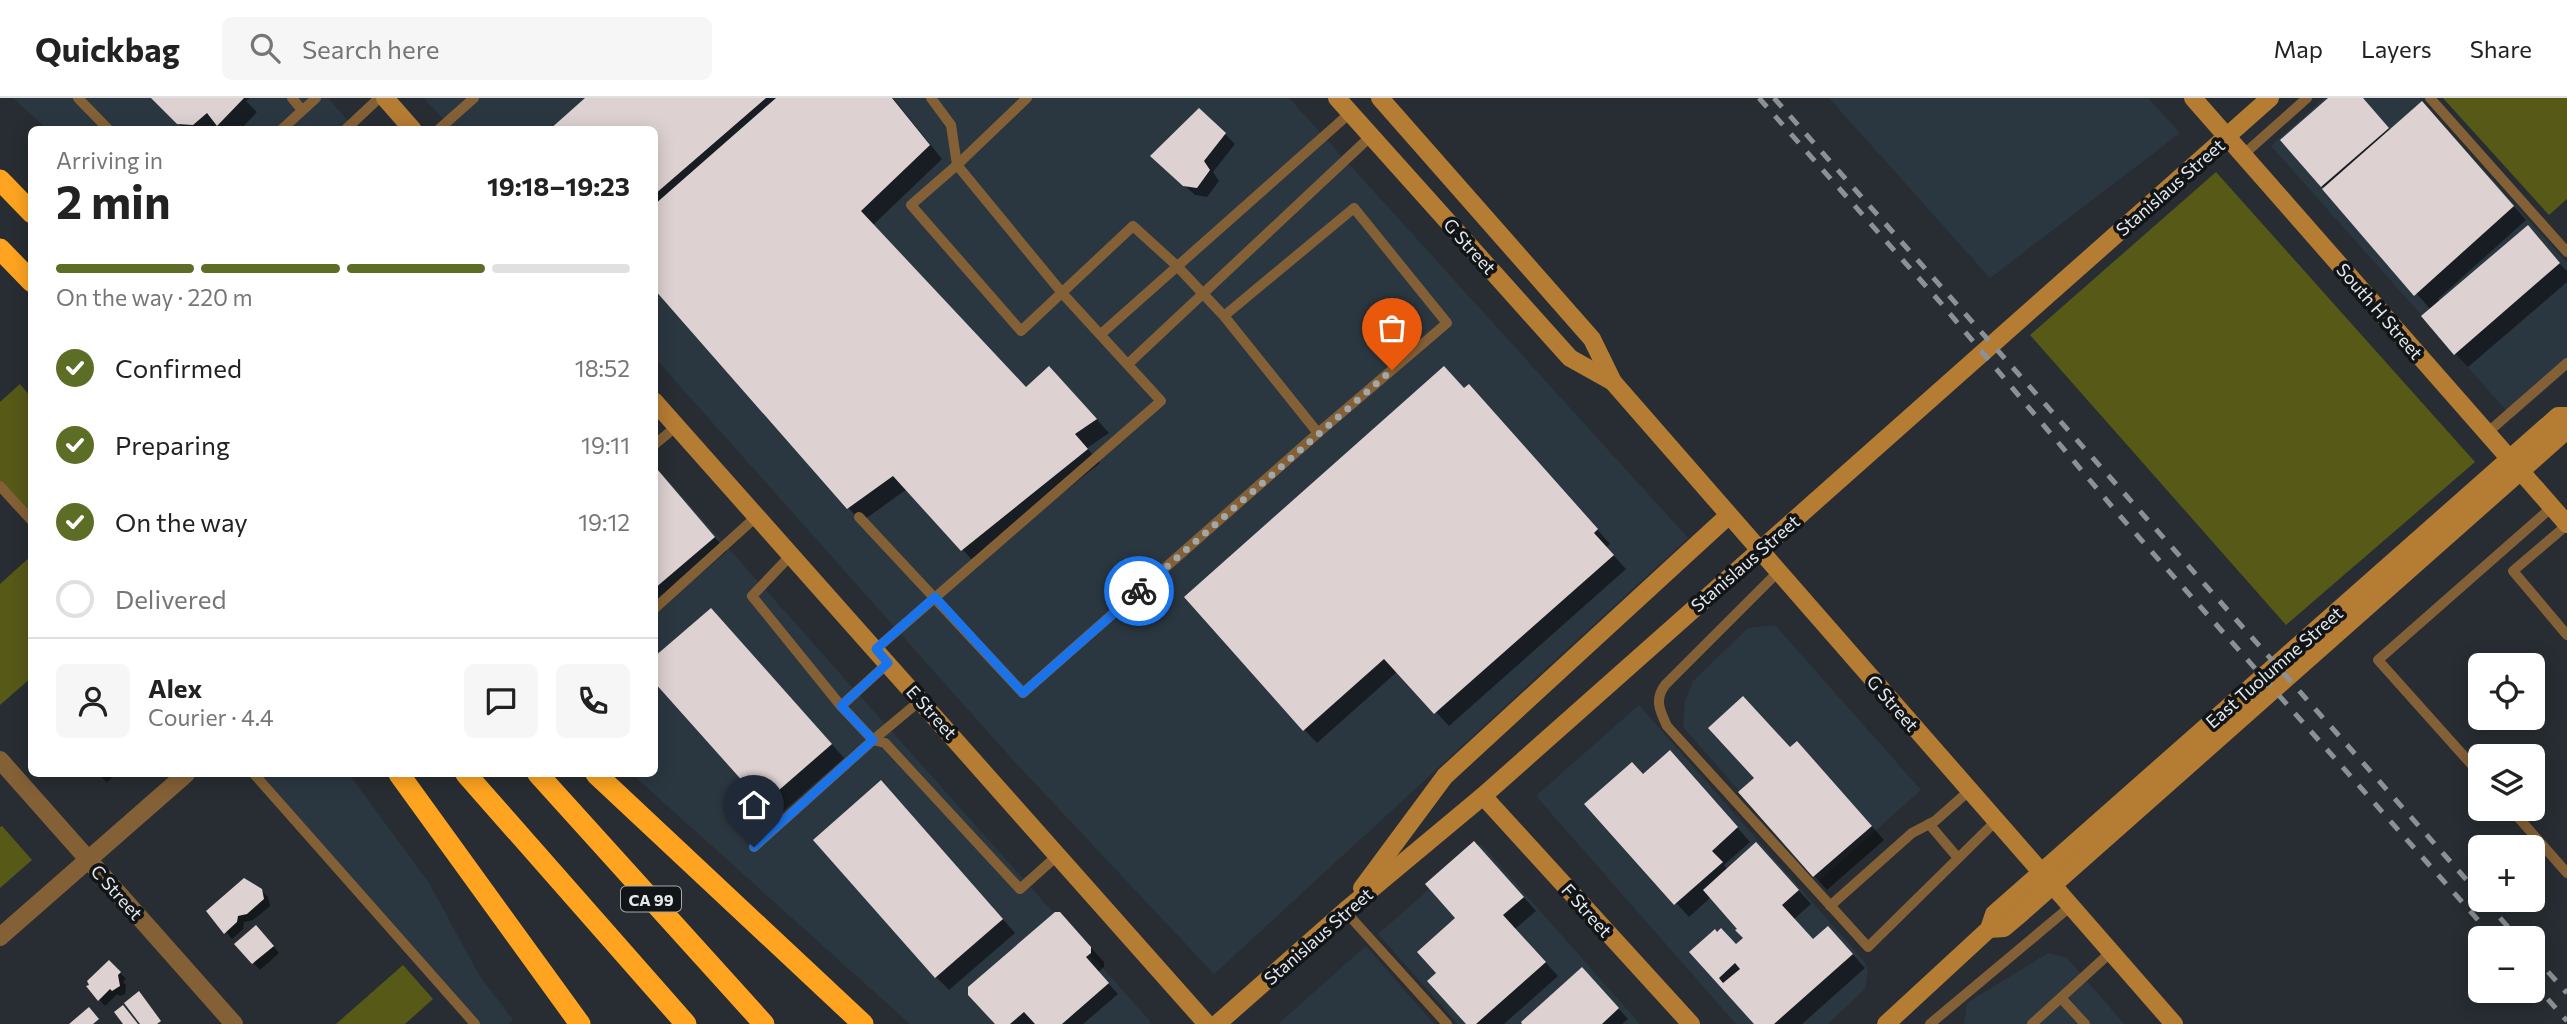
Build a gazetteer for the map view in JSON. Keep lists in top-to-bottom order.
{
  "streets": {
    "highway": ["CA 99"],
    "street": [
      "Stanislaus Street",
      "G Street",
      "South H Street",
      "East Tuolumne Street",
      "E Street",
      "C Street",
      "F Street"
    ]
  },
  "crossings": [
    ["Stanislaus Street", "F Street"]
  ],
  "page": {
    "header": "Quickbag",
    "search": "Search here",
    "nav": ["Map", "Layers", "Share"],
    "heading": ["2 min", "Arriving in", "19:18–19:23"],
    "panel": ["Alex", "Courier · 4.4"],
    "bar": "On the way · 220 m",
    "list": [
      ["Confirmed", "18:52"],
      ["Preparing", "19:11"],
      ["On the way", "19:12"],
      "Delivered"
    ],
    "map_buttons": ["+", "−"]
  }
}
